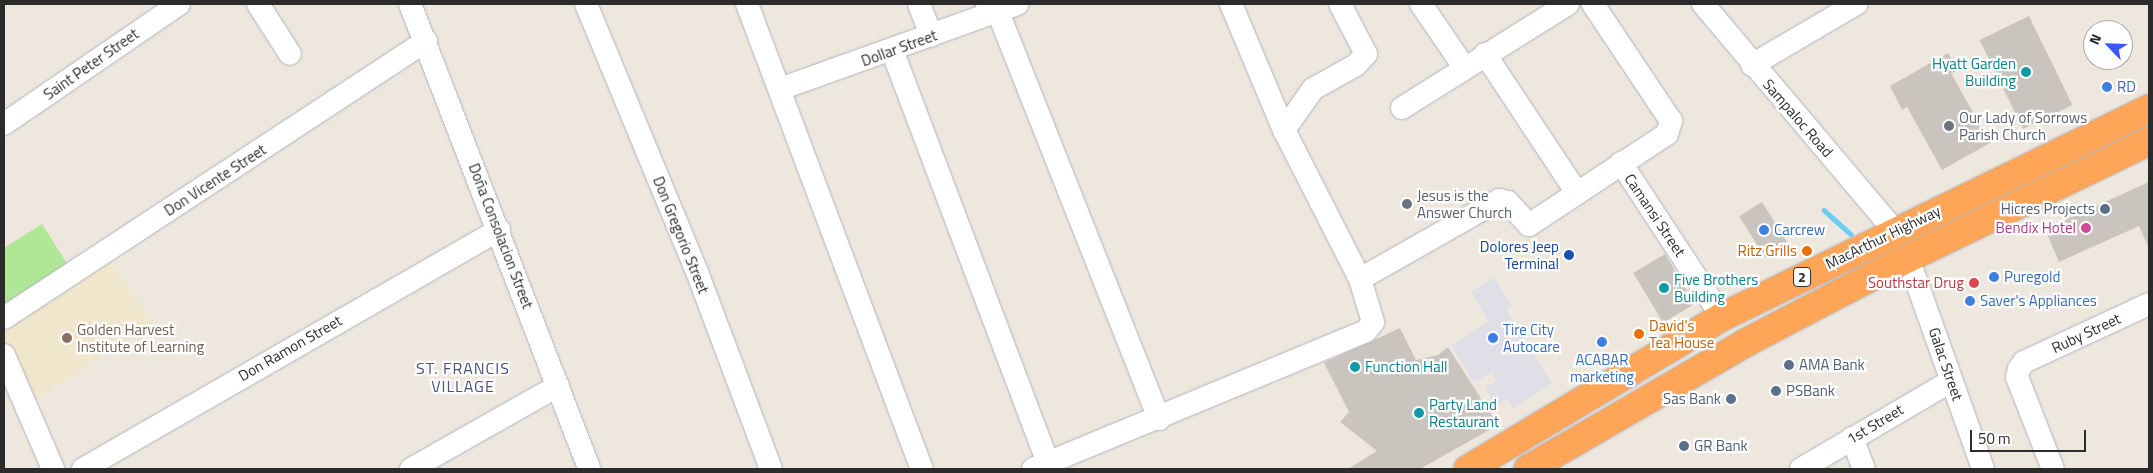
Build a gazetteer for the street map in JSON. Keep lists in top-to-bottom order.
{
  "streets": {
    "highway": ["MacArthur Highway", "2"],
    "street": [
      "Dollar Street",
      "Saint Peter Street",
      "Sampaloc Road",
      "Don Vicente Street",
      "Camansi Street",
      "Don Gregorio Street",
      "Doña Consolacion Street",
      "Ruby Street",
      "Don Ramon Street",
      "Galac Street",
      "1st Street"
    ]
  },
  "crossings": [
    ["Sampaloc Road", "MacArthur Highway"],
    ["Don Vicente Street", "Doña Consolacion Street"],
    ["Camansi Street", "MacArthur Highway"],
    ["Doña Consolacion Street", "Don Ramon Street"],
    ["MacArthur Highway", "Galac Street"],
    ["Galac Street", "1st Street"]
  ],
  "districts": ["ST. FRANCIS VILLAGE"],
  "places": [
    "Hyatt Garden Building",
    "RD",
    "Our Lady of Sorrows Parish Church",
    "Jesus is the Answer Church",
    "Hicres Projects",
    "Bendix Hotel",
    "Carcrew",
    "Ritz Grills",
    "Dolores Jeep Terminal",
    "Puregold",
    "Southstar Drug",
    "Five Brothers Building",
    "Saver's Appliances",
    "David's Tea House",
    "Golden Harvest Institute of Learning",
    "Tire City Autocare",
    "ACABAR marketing",
    "AMA Bank",
    "Function Hall",
    "PSBank",
    "Sas Bank",
    "Party Land Restaurant",
    "GR Bank"
  ],
  "scale_bar": "50 m",
  "north": "top left"
}
